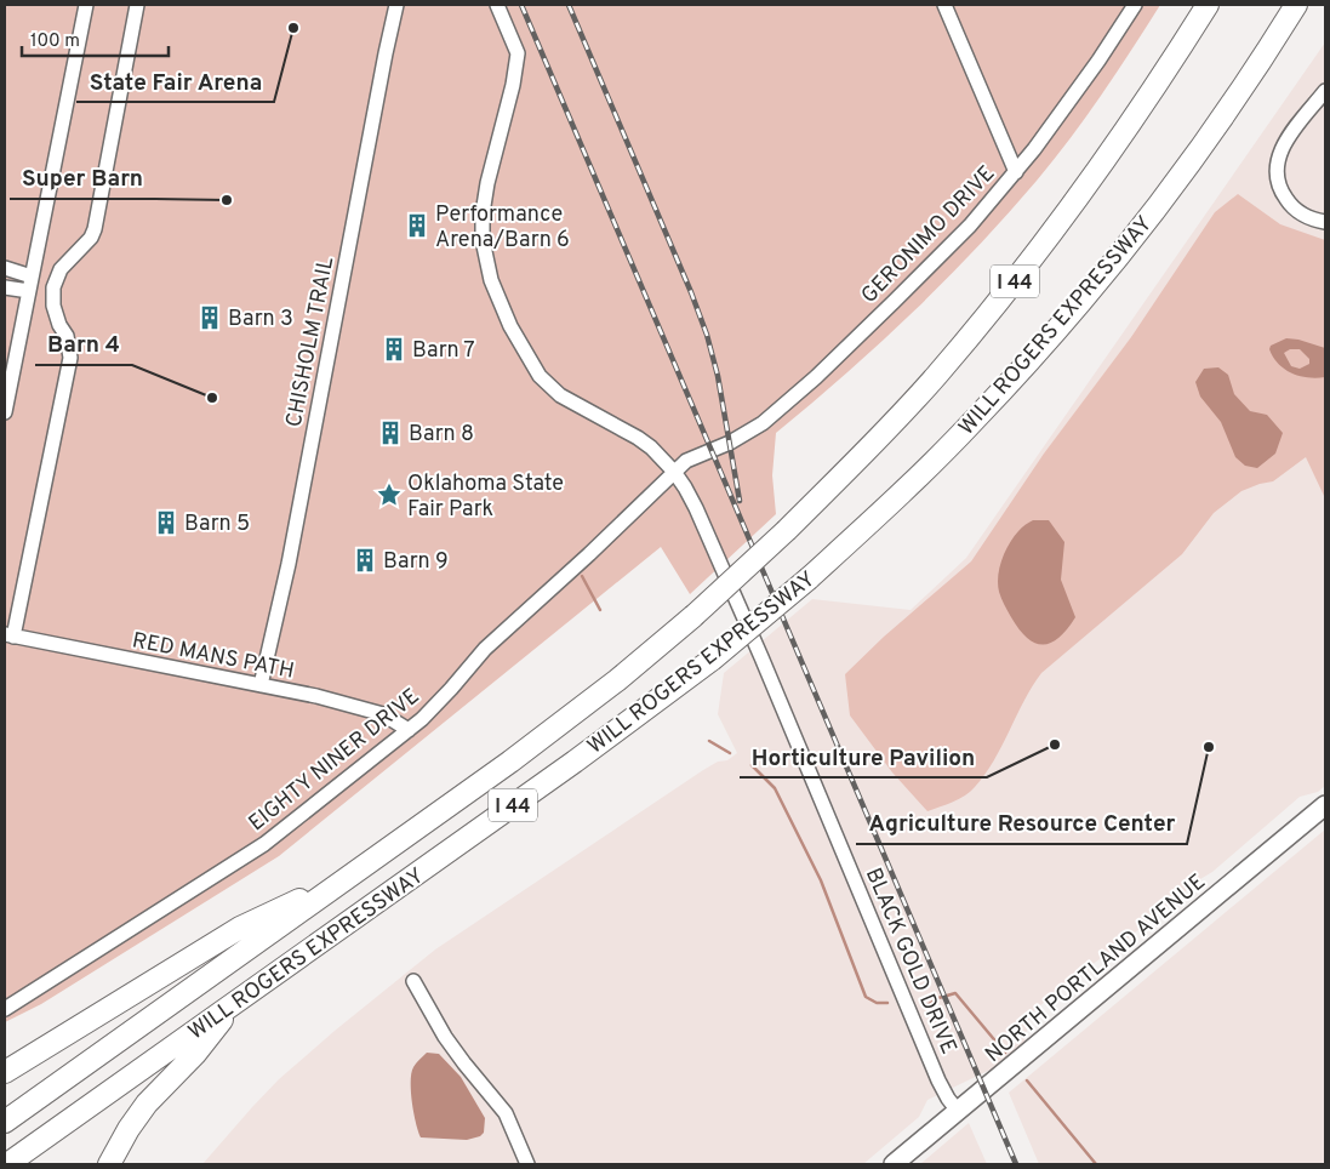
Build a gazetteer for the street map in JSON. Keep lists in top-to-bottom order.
{
  "streets": {
    "highway": ["I 44", "WILL ROGERS EXPRESSWAY"],
    "main road": ["NORTH PORTLAND AVENUE"],
    "street": [
      "GERONIMO DRIVE",
      "CHISHOLM TRAIL",
      "RED MANS PATH",
      "EIGHTY NINER DRIVE",
      "BLACK GOLD DRIVE"
    ]
  },
  "crossings": [
    ["GERONIMO DRIVE", "EIGHTY NINER DRIVE"],
    ["CHISHOLM TRAIL", "RED MANS PATH"],
    ["RED MANS PATH", "EIGHTY NINER DRIVE"],
    ["EIGHTY NINER DRIVE", "BLACK GOLD DRIVE"],
    ["BLACK GOLD DRIVE", "NORTH PORTLAND AVENUE"]
  ],
  "places": {
    "other": [
      "State Fair Arena",
      "Super Barn",
      "Barn 4",
      "Horticulture Pavilion",
      "Agriculture Resource Center"
    ],
    "building": [
      "Performance Arena/Barn 6",
      "Barn 3",
      "Barn 7",
      "Barn 8",
      "Barn 5",
      "Barn 9"
    ],
    "place": ["Oklahoma State Fair Park"]
  },
  "scale_bar": "100 m"
}
